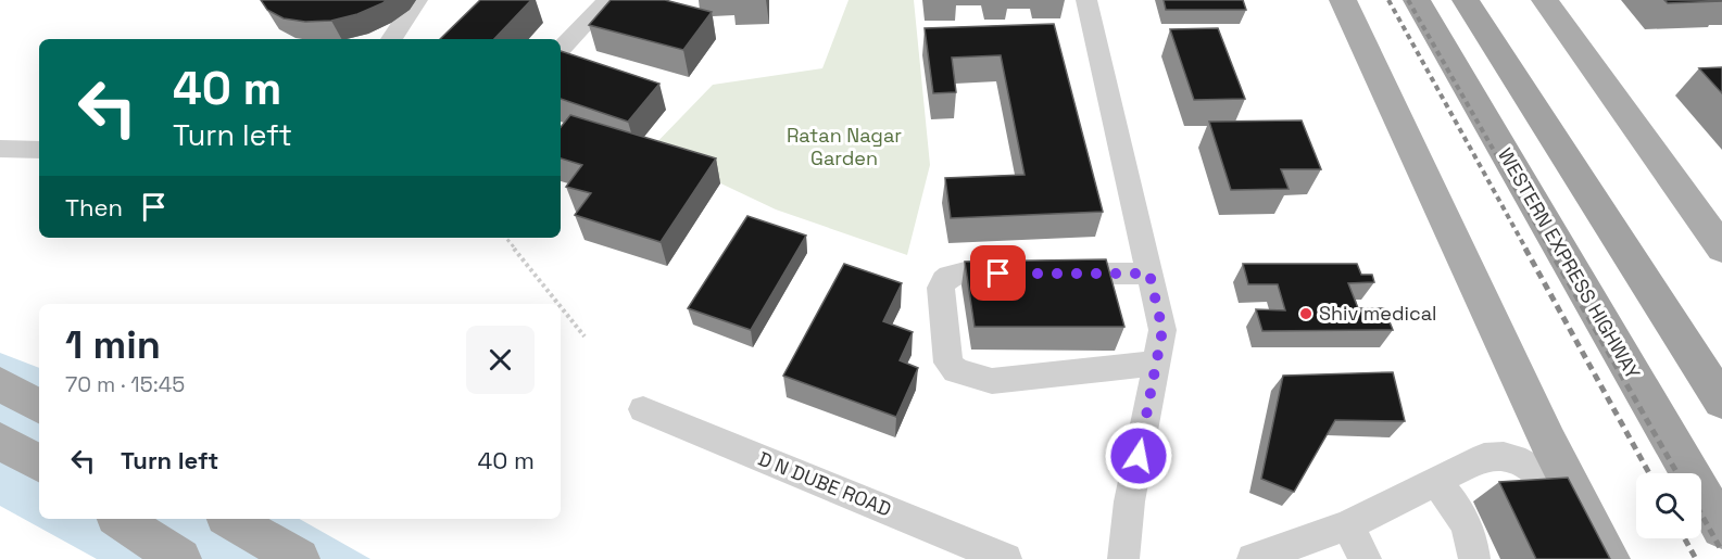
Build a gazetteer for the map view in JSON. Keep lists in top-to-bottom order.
{
  "streets": {
    "highway": ["WESTERN EXPRESS HIGHWAY"],
    "street": ["D N DUBE ROAD"]
  },
  "parks": ["Ratan Nagar Garden"],
  "places": ["Shiv medical"],
  "page": {
    "turn": ["40 m", "Turn left"],
    "then": "Then",
    "heading": ["1 min", "70 m · 15:45"],
    "list": [
      {
        "name": "Turn left",
        "value": "40 m"
      }
    ]
  }
}
